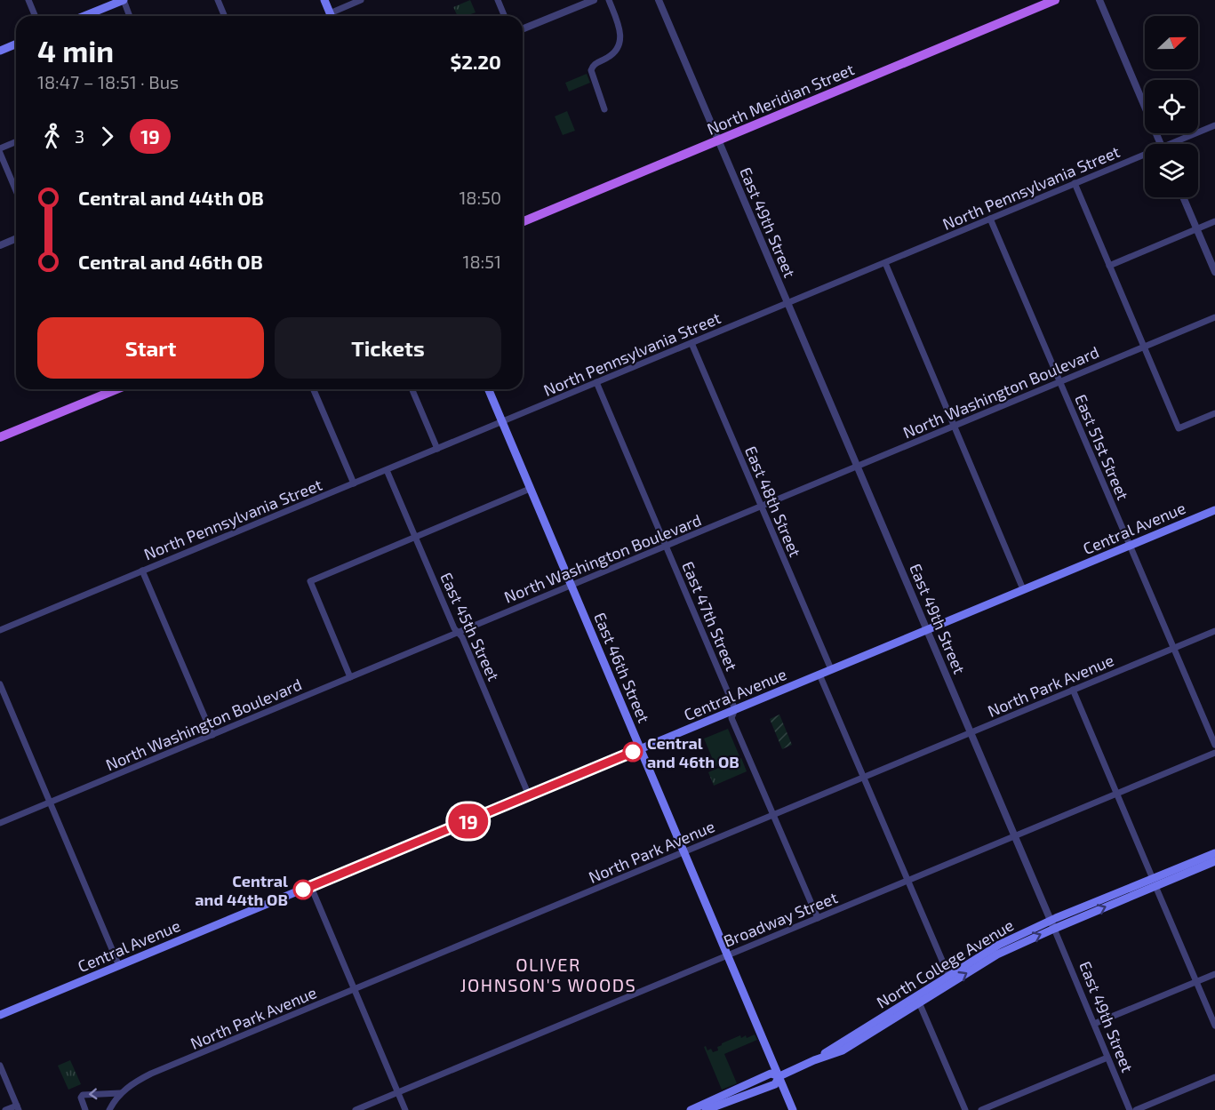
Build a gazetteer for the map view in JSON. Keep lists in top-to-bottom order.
{
  "streets": {
    "main road": [
      "North Meridian Street",
      "Central Avenue",
      "East 46th Street",
      "North College Avenue"
    ],
    "street": [
      "North Pennsylvania Street",
      "East 49th Street",
      "North Washington Boulevard",
      "East 51st Street",
      "East 48th Street",
      "East 47th Street",
      "East 45th Street",
      "North Park Avenue",
      "Broadway Street"
    ]
  },
  "crossings": [
    ["North Meridian Street", "East 49th Street"],
    ["North Pennsylvania Street", "East 49th Street"],
    ["North Pennsylvania Street", "East 51st Street"],
    ["North Pennsylvania Street", "East 48th Street"],
    ["North Pennsylvania Street", "East 47th Street"],
    ["North Pennsylvania Street", "East 45th Street"],
    ["North Pennsylvania Street", "East 46th Street"],
    ["East 49th Street", "North Washington Boulevard"],
    ["East 49th Street", "Central Avenue"],
    ["East 49th Street", "North Park Avenue"],
    ["East 49th Street", "Broadway Street"],
    ["East 49th Street", "North College Avenue"],
    ["North Washington Boulevard", "East 51st Street"],
    ["North Washington Boulevard", "East 48th Street"],
    ["North Washington Boulevard", "East 47th Street"],
    ["North Washington Boulevard", "East 45th Street"],
    ["North Washington Boulevard", "East 46th Street"],
    ["East 51st Street", "Central Avenue"],
    ["East 51st Street", "North Park Avenue"],
    ["East 48th Street", "Central Avenue"],
    ["Central Avenue", "East 47th Street"],
    ["Central Avenue", "East 45th Street"],
    ["Central Avenue", "East 46th Street"],
    ["East 47th Street", "North Park Avenue"],
    ["East 47th Street", "Broadway Street"],
    ["East 46th Street", "North Park Avenue"],
    ["East 46th Street", "Broadway Street"],
    ["East 46th Street", "North College Avenue"]
  ],
  "districts": ["OLIVER JOHNSON'S WOODS"],
  "places": ["Central and 46th OB", "Central and 44th OB"],
  "lines": ["bus line 19"],
  "north": "right",
  "page": {
    "on_map": "19",
    "heading": ["4 min", "18:47 – 18:51 · Bus", "$2.20"],
    "legs": ["3", "19"],
    "list": [
      {
        "name": "Central and 44th OB",
        "value": "18:50"
      },
      {
        "name": "Central and 46th OB",
        "value": "18:51"
      }
    ],
    "buttons": ["Start", "Tickets"]
  }
}
